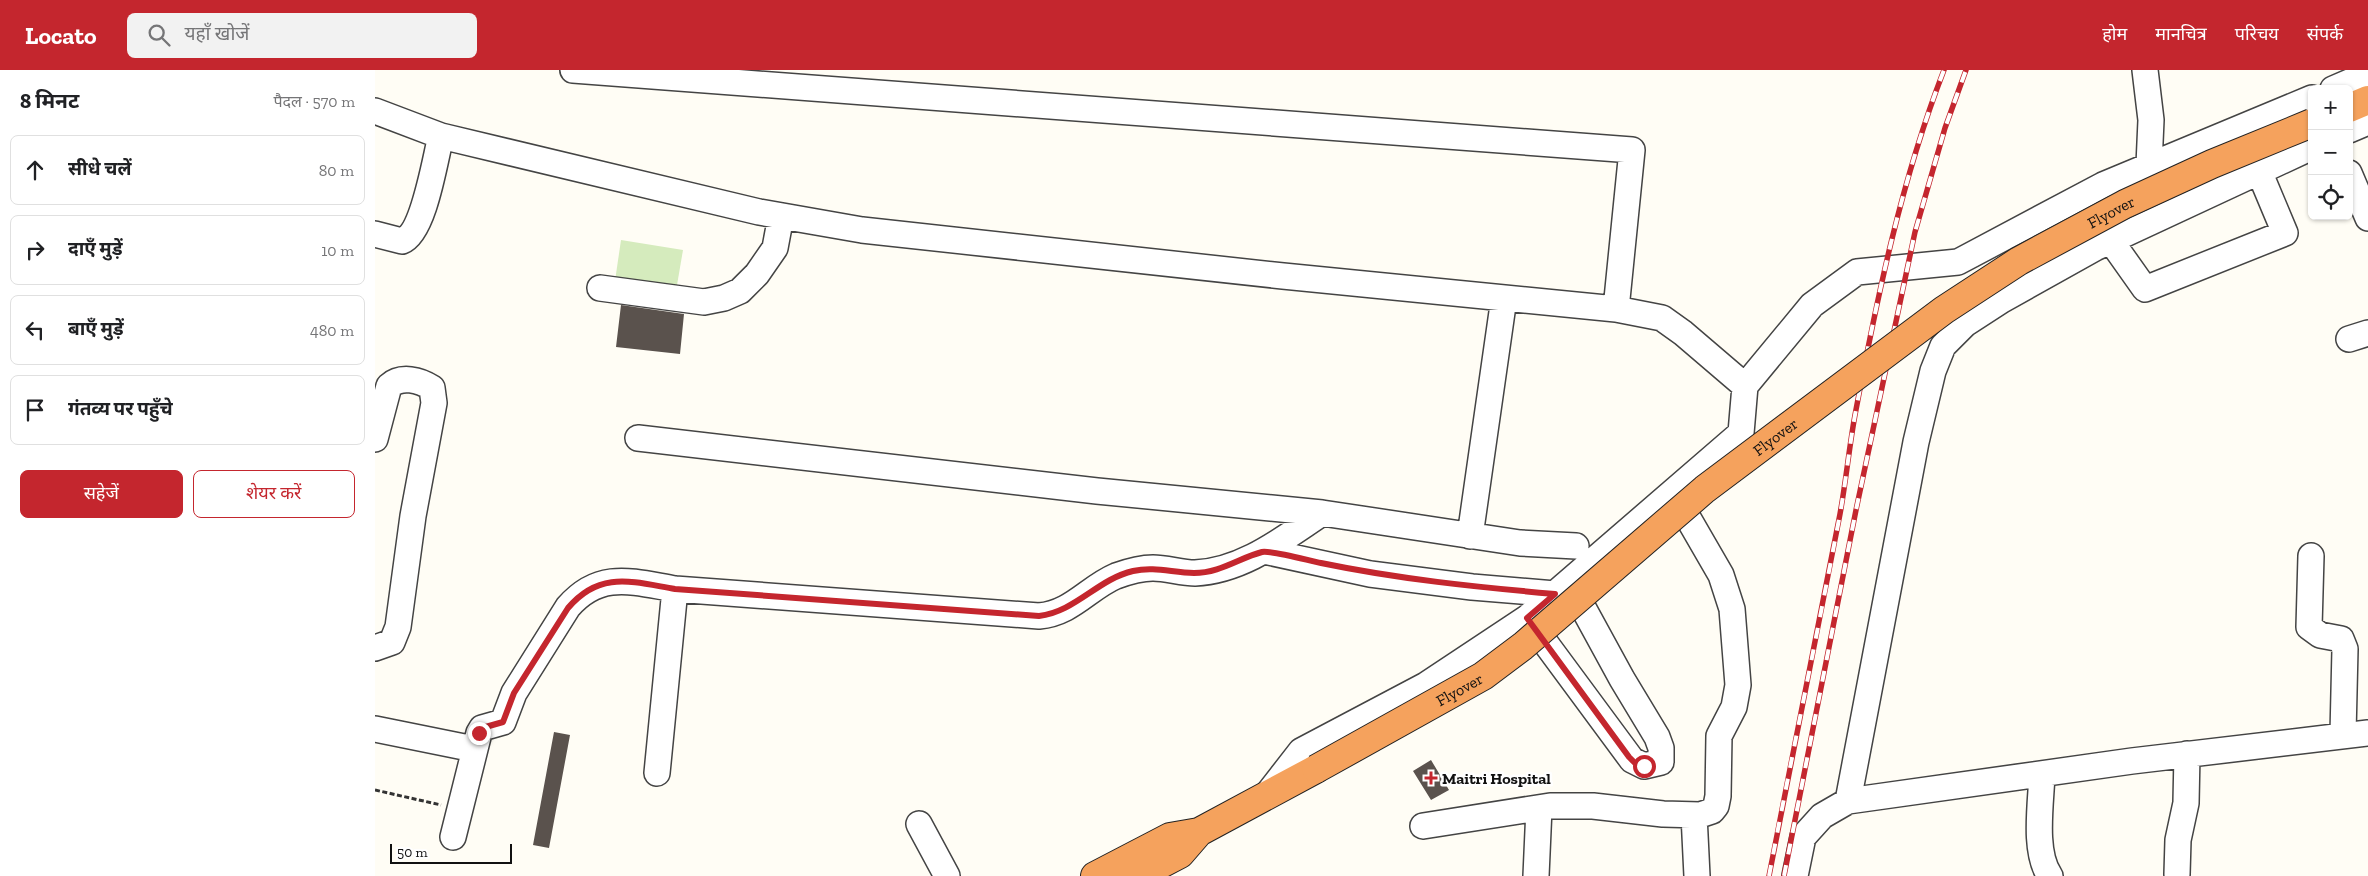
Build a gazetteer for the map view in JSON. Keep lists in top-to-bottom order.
{
  "streets": {
    "highway": ["Flyover"]
  },
  "places": {
    "health": ["Maitri Hospital"]
  },
  "scale_bar": "50 m",
  "page": {
    "header": "Locato",
    "search": "यहाँ खोजें",
    "nav": [
      "होम",
      "मानचित्र",
      "परिचय",
      "संपर्क"
    ],
    "heading": ["8 मिनट", "पैदल · 570 m"],
    "map_buttons": ["+", "−"],
    "list": [
      ["सीधे चलें", "80 m"],
      ["दाएँ मुड़ें", "10 m"],
      ["बाएँ मुड़ें", "480 m"],
      "गंतव्य पर पहुँचे"
    ],
    "buttons": ["सहेजें", "शेयर करें"],
    "scale": "50 m"
  }
}
